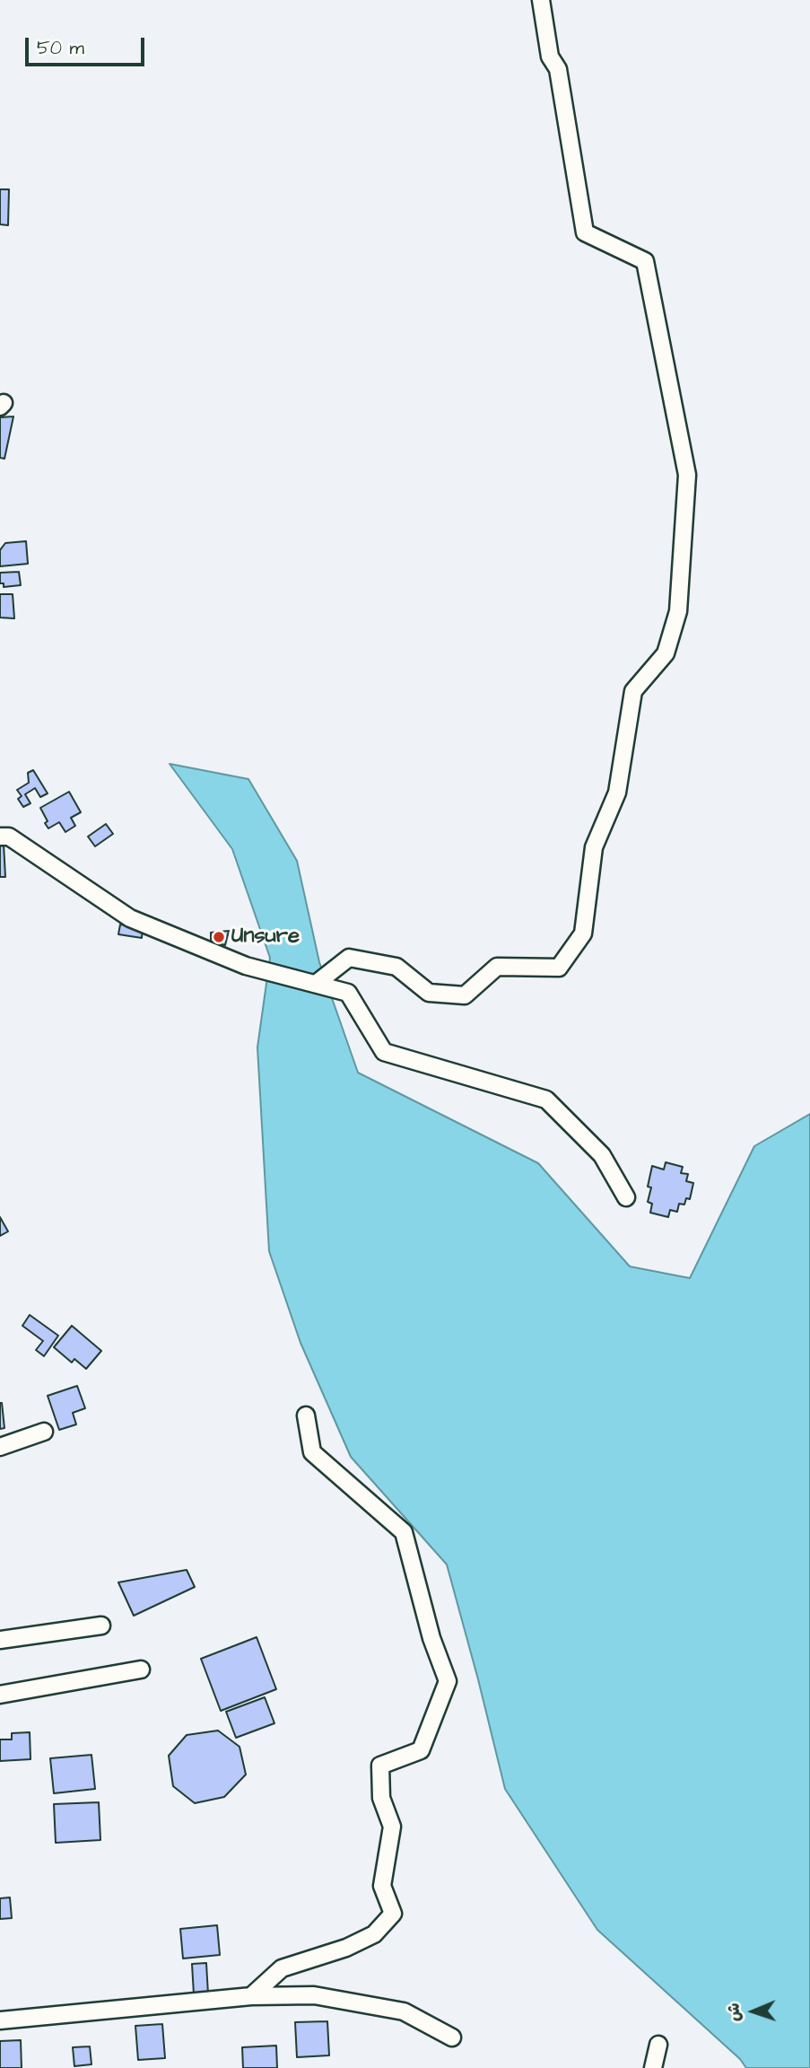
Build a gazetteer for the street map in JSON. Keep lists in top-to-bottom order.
{
  "places": ["Unsure"],
  "scale_bar": "50 m",
  "north": "left"
}
